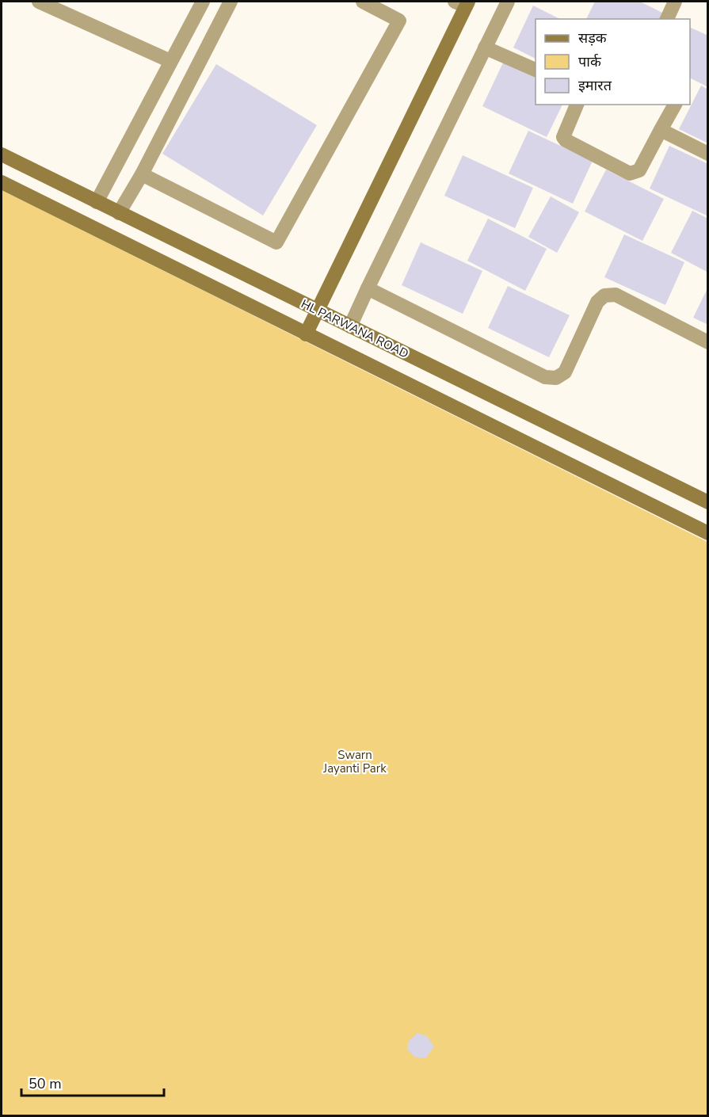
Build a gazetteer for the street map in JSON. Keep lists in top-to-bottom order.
{
  "streets": {
    "street": ["HL PARWANA ROAD"]
  },
  "parks": ["Swarn Jayanti Park"],
  "legend": ["सड़क", "पार्क", "इमारत"],
  "scale_bar": "50 m"
}
